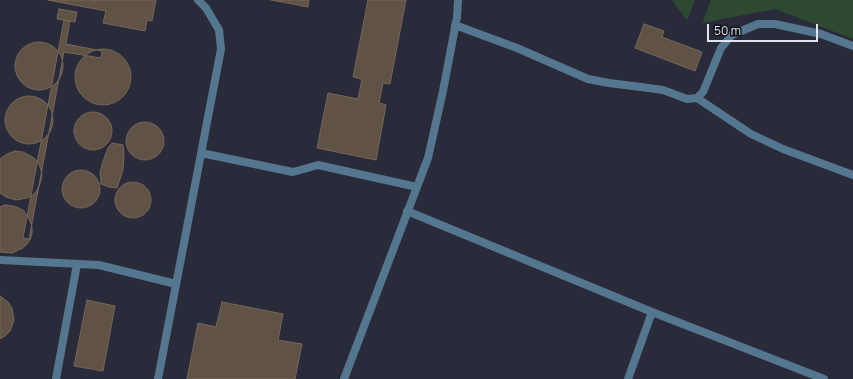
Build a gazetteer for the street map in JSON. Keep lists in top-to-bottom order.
{
  "scale_bar": "50 m"
}
